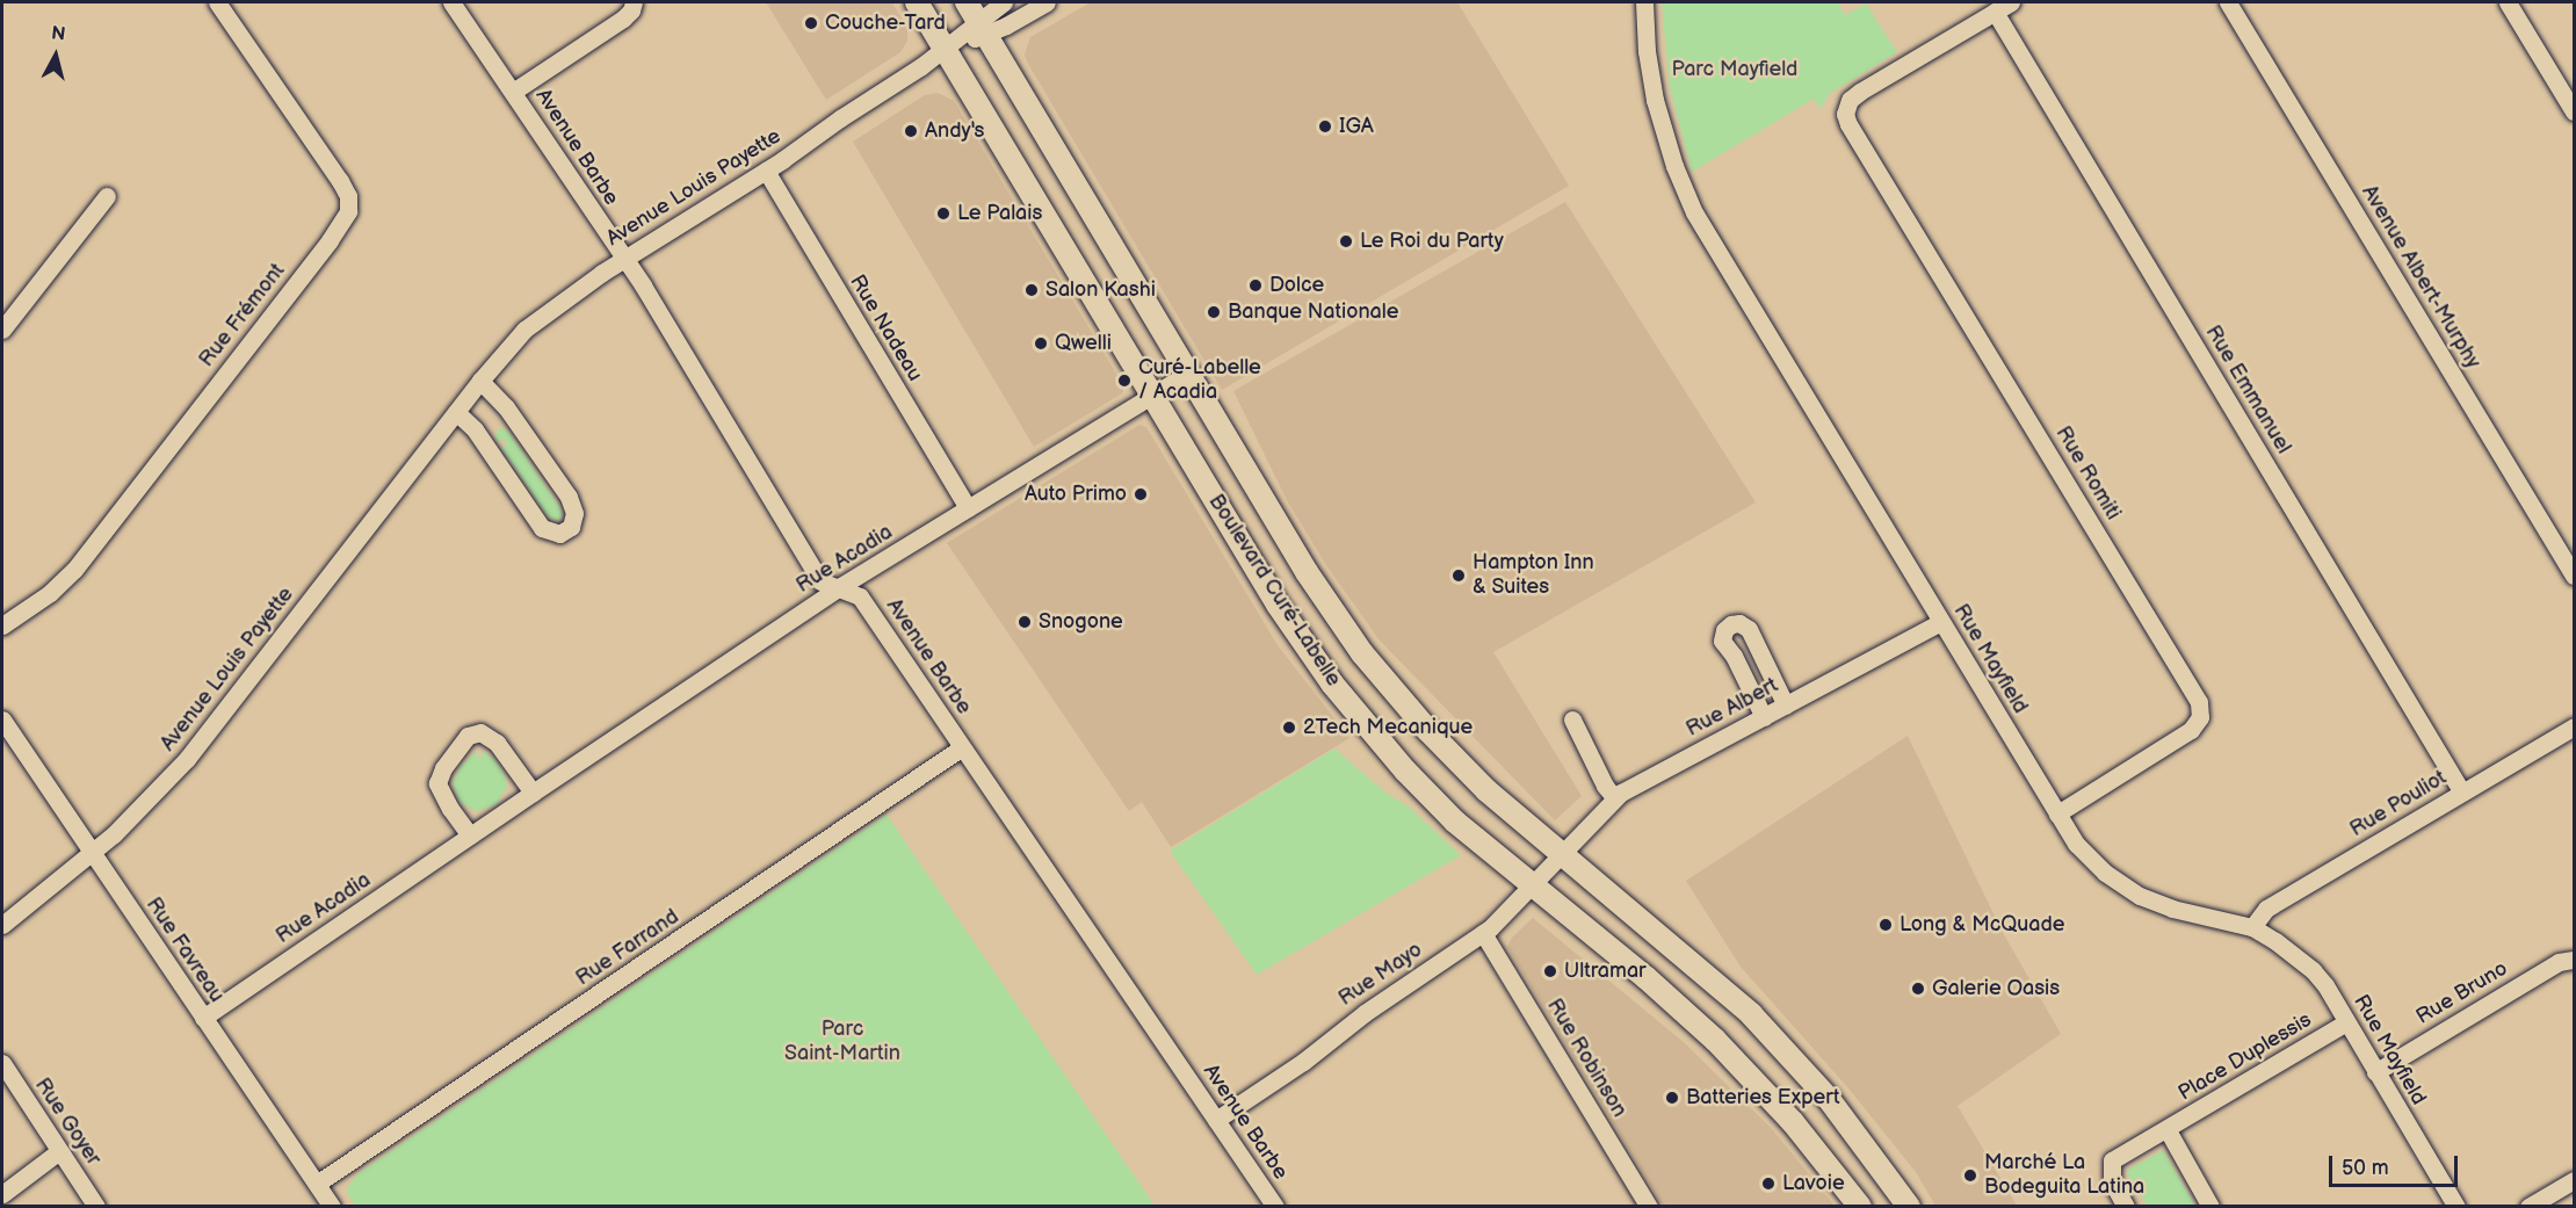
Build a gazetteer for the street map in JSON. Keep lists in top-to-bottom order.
{
  "streets": {
    "main road": ["Boulevard Curé-Labelle"],
    "street": [
      "Avenue Barbe",
      "Avenue Louis Payette",
      "Avenue Albert-Murphy",
      "Rue Frémont",
      "Rue Nadeau",
      "Rue Emmanuel",
      "Rue Romiti",
      "Rue Acadia",
      "Rue Mayfield",
      "Rue Albert",
      "Rue Pouliot",
      "Rue Farrand",
      "Rue Favreau",
      "Rue Mayo",
      "Rue Bruno",
      "Place Duplessis",
      "Rue Robinson",
      "Rue Goyer"
    ]
  },
  "crossings": [
    ["Avenue Barbe", "Avenue Louis Payette"],
    ["Avenue Barbe", "Rue Acadia"],
    ["Avenue Barbe", "Rue Farrand"],
    ["Avenue Barbe", "Rue Mayo"],
    ["Avenue Louis Payette", "Rue Nadeau"],
    ["Avenue Louis Payette", "Boulevard Curé-Labelle"],
    ["Avenue Louis Payette", "Rue Favreau"],
    ["Rue Nadeau", "Rue Acadia"],
    ["Rue Emmanuel", "Rue Romiti"],
    ["Rue Emmanuel", "Rue Pouliot"],
    ["Rue Romiti", "Rue Mayfield"],
    ["Rue Acadia", "Boulevard Curé-Labelle"],
    ["Rue Acadia", "Rue Favreau"],
    ["Boulevard Curé-Labelle", "Rue Albert"],
    ["Boulevard Curé-Labelle", "Rue Mayo"],
    ["Rue Mayfield", "Rue Albert"],
    ["Rue Mayfield", "Rue Pouliot"],
    ["Rue Mayfield", "Rue Bruno"],
    ["Rue Mayfield", "Place Duplessis"],
    ["Rue Albert", "Rue Mayo"],
    ["Rue Farrand", "Rue Favreau"],
    ["Rue Mayo", "Rue Robinson"]
  ],
  "parks": ["Parc Mayfield", "Parc Saint-Martin"],
  "places": [
    "Couche-Tard",
    "IGA",
    "Andy's",
    "Le Palais",
    "Le Roi du Party",
    "Dolce",
    "Salon Kashi",
    "Banque Nationale",
    "Qwelli",
    "Curé-Labelle / Acadia",
    "Auto Primo",
    "Hampton Inn & Suites",
    "Snogone",
    "2Tech Mecanique",
    "Long & McQuade",
    "Ultramar",
    "Galerie Oasis",
    "Batteries Expert",
    "Marché La Bodeguita Latina",
    "Lavoie"
  ],
  "scale_bar": "50 m",
  "north": "top"
}
